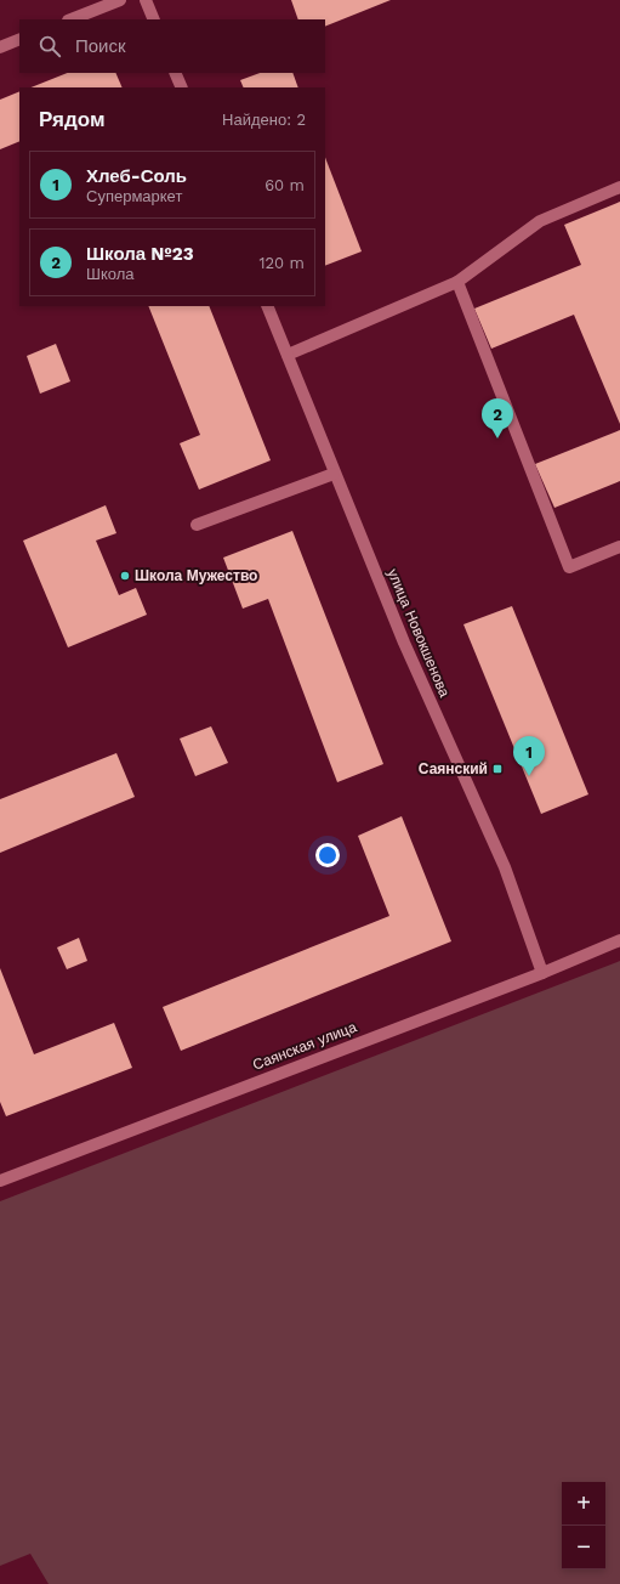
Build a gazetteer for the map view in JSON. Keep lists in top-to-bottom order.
{
  "streets": {
    "street": ["улица Новокшенова", "Саянская улица"]
  },
  "crossings": [
    ["улица Новокшенова", "Саянская улица"]
  ],
  "places": {
    "other": ["Школа Мужество"],
    "transit": ["Саянский"]
  },
  "page": {
    "search": "Поиск",
    "heading": ["Рядом", "Найдено: 2"],
    "list": [
      {
        "mark": "1",
        "name": "Хлеб-Соль",
        "note": "Супермаркет",
        "value": "60 m"
      },
      {
        "mark": "2",
        "name": "Школа №23",
        "note": "Школа",
        "value": "120 m"
      }
    ],
    "pins": ["2", "1"],
    "map_buttons": ["+", "−"]
  }
}
